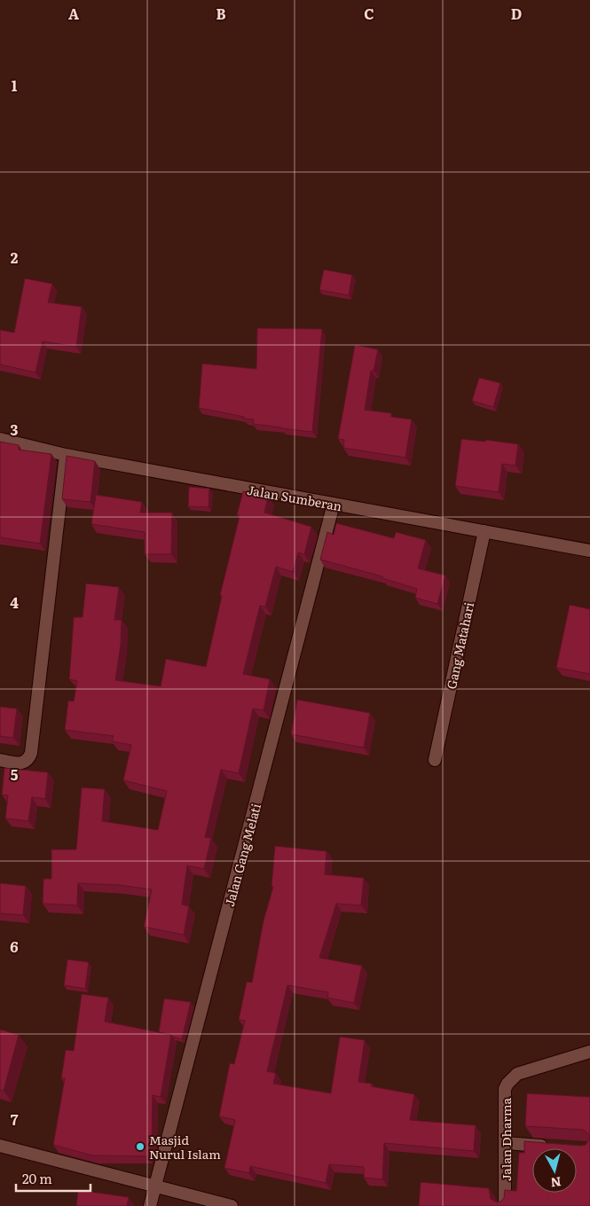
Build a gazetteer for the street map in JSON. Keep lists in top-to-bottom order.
{
  "streets": {
    "street": [
      "Jalan Sumberan",
      "Gang Matahari",
      "Jalan Gang Melati",
      "Jalan Dharma"
    ]
  },
  "crossings": [
    ["Jalan Sumberan", "Gang Matahari"],
    ["Jalan Sumberan", "Jalan Gang Melati"]
  ],
  "places": ["Masjid Nurul Islam"],
  "scale_bar": "20 m",
  "north": "bottom",
  "grid": {
    "columns": [
      "A",
      "B",
      "C",
      "D"
    ],
    "rows": [
      "1",
      "2",
      "3",
      "4",
      "5",
      "6",
      "7"
    ]
  }
}
